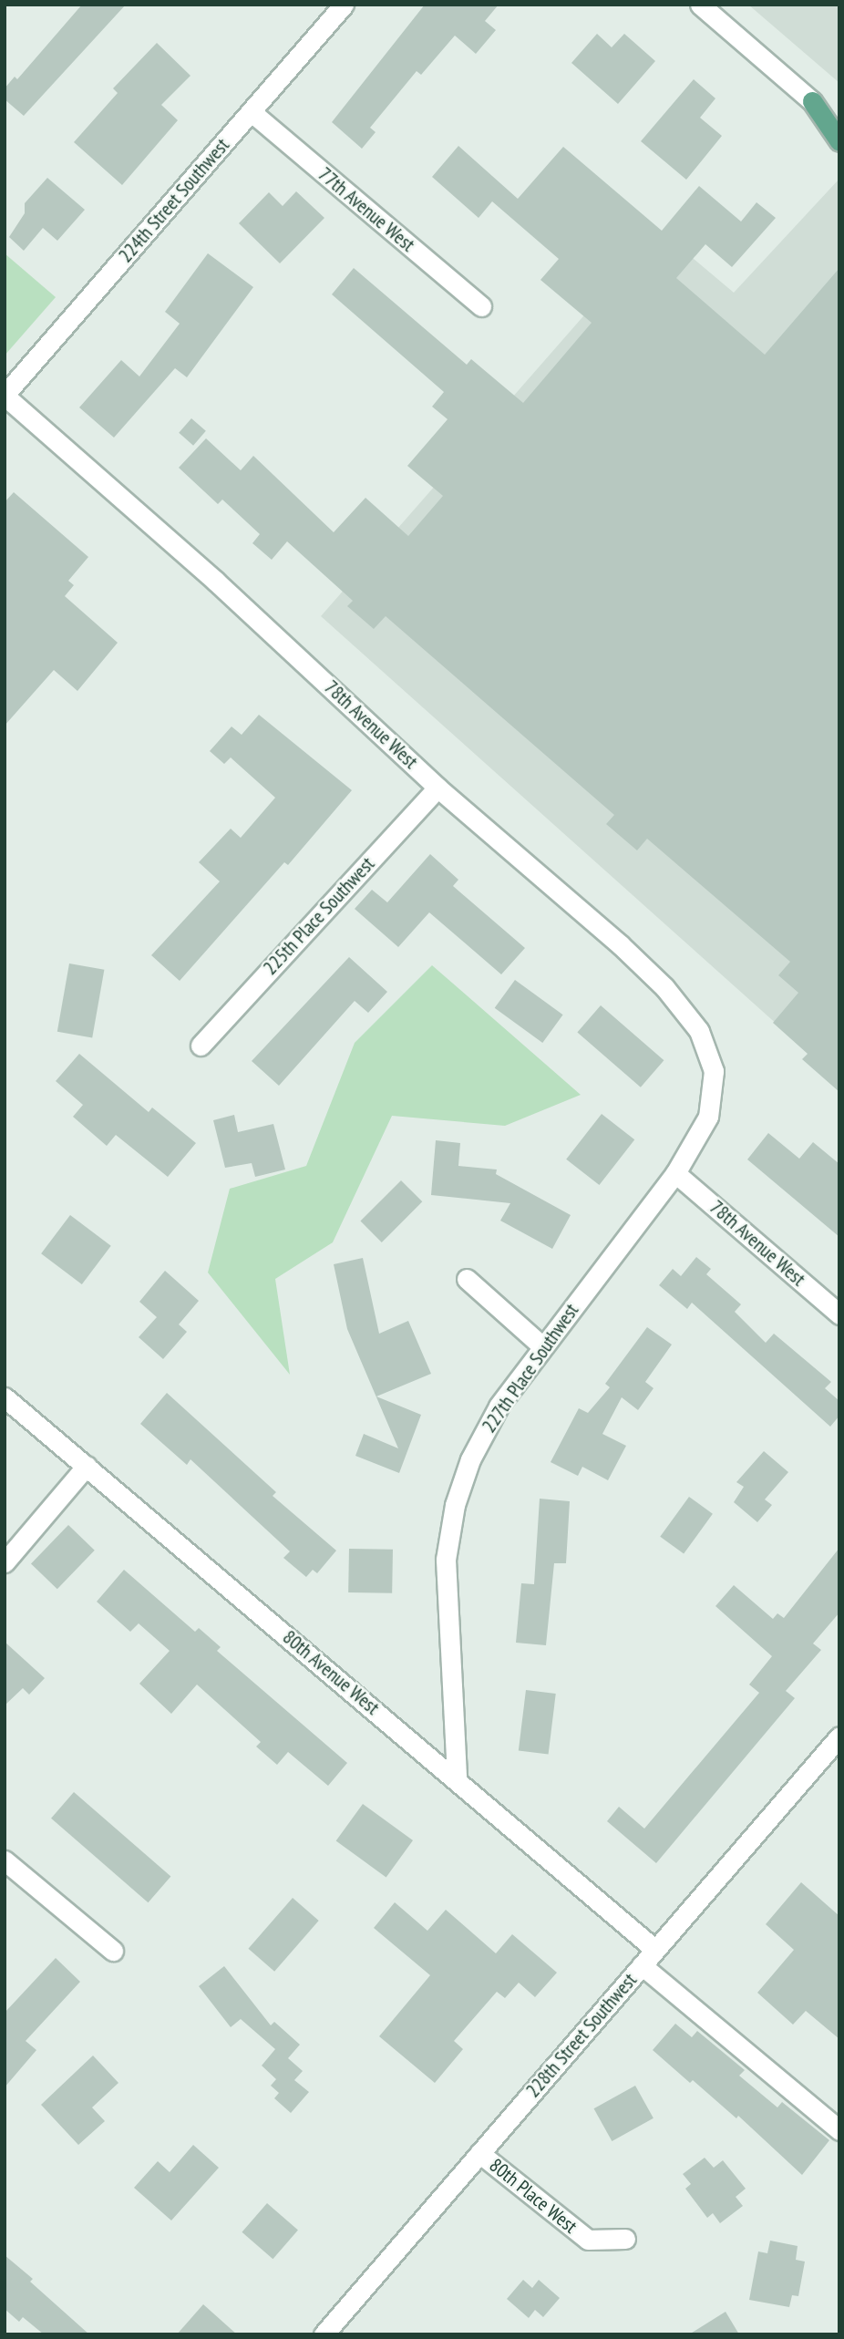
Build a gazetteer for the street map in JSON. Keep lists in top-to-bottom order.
{
  "streets": {
    "street": [
      "224th Street Southwest",
      "77th Avenue West",
      "78th Avenue West",
      "225th Place Southwest",
      "227th Place Southwest",
      "80th Avenue West",
      "228th Street Southwest",
      "80th Place West"
    ]
  },
  "crossings": [
    ["224th Street Southwest", "77th Avenue West"],
    ["224th Street Southwest", "78th Avenue West"],
    ["78th Avenue West", "225th Place Southwest"],
    ["78th Avenue West", "227th Place Southwest"],
    ["227th Place Southwest", "80th Avenue West"],
    ["80th Avenue West", "228th Street Southwest"],
    ["228th Street Southwest", "80th Place West"]
  ]
}
